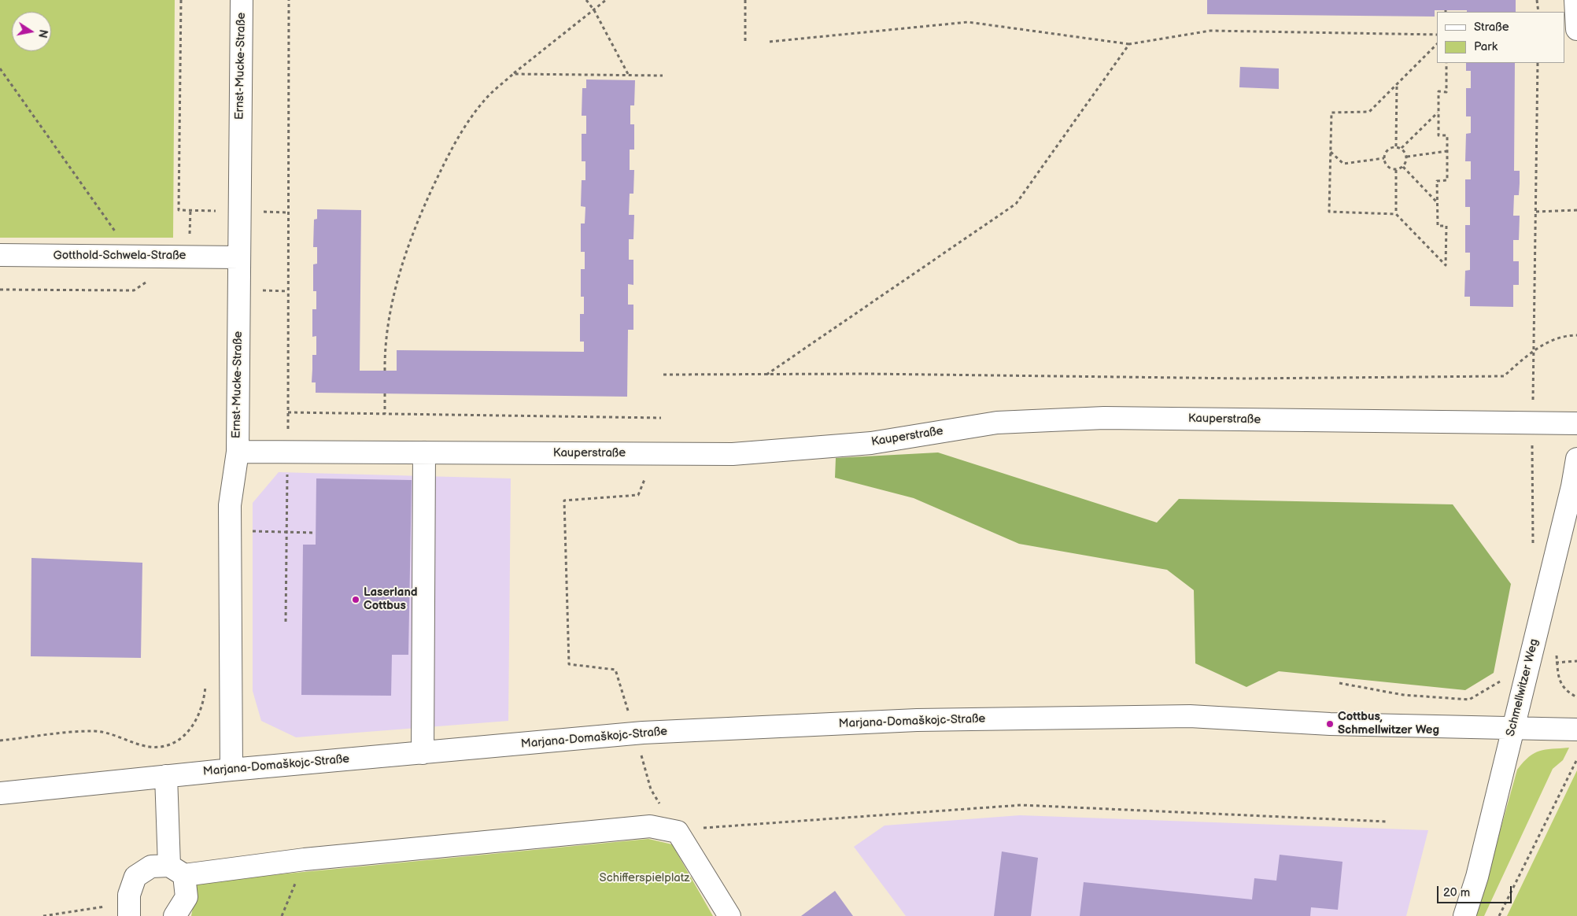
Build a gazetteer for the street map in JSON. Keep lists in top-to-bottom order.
{
  "streets": {
    "street": [
      "Ernst-Mucke-Straße",
      "Gotthold-Schwela-Straße",
      "Kauperstraße",
      "Schmellwitzer Weg",
      "Marjana-Domaškojc-Straße"
    ]
  },
  "crossings": [
    ["Ernst-Mucke-Straße", "Gotthold-Schwela-Straße"],
    ["Ernst-Mucke-Straße", "Kauperstraße"],
    ["Ernst-Mucke-Straße", "Marjana-Domaškojc-Straße"],
    ["Schmellwitzer Weg", "Marjana-Domaškojc-Straße"]
  ],
  "parks": ["Schifferspielplatz"],
  "places": ["Laserland Cottbus", "Cottbus, Schmellwitzer Weg"],
  "legend": ["Straße", "Park"],
  "scale_bar": "20 m",
  "north": "right"
}
